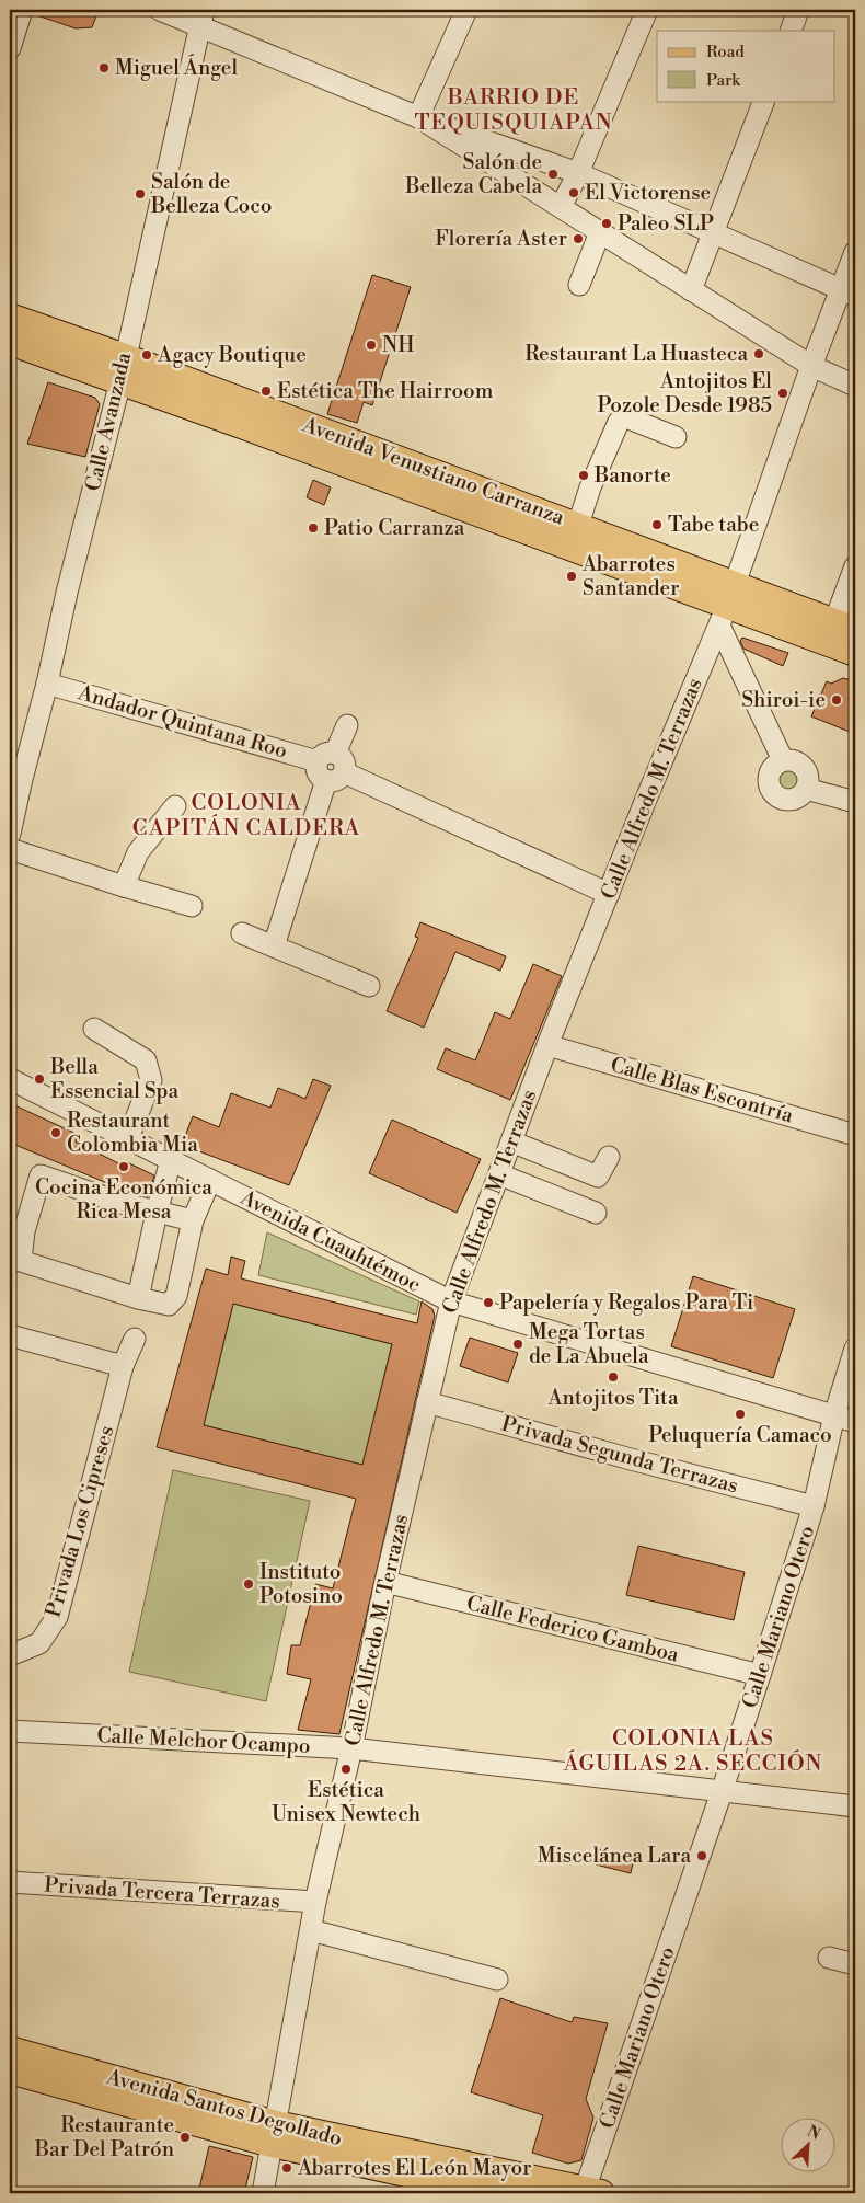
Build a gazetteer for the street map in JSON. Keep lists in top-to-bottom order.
{
  "streets": {
    "main road": ["Avenida Venustiano Carranza", "Avenida Santos Degollado"],
    "street": [
      "Calle Avanzada",
      "Andador Quintana Roo",
      "Calle Alfredo M. Terrazas",
      "Calle Blas Escontría",
      "Avenida Cuauhtémoc",
      "Privada Segunda Terrazas",
      "Privada Los Cipreses",
      "Calle Mariano Otero",
      "Calle Federico Gamboa",
      "Calle Melchor Ocampo",
      "Privada Tercera Terrazas"
    ]
  },
  "crossings": [
    ["Calle Avanzada", "Avenida Venustiano Carranza"],
    ["Calle Avanzada", "Andador Quintana Roo"],
    ["Avenida Venustiano Carranza", "Calle Alfredo M. Terrazas"],
    ["Calle Alfredo M. Terrazas", "Calle Blas Escontría"],
    ["Calle Alfredo M. Terrazas", "Avenida Cuauhtémoc"],
    ["Calle Alfredo M. Terrazas", "Privada Segunda Terrazas"],
    ["Calle Alfredo M. Terrazas", "Calle Federico Gamboa"],
    ["Calle Alfredo M. Terrazas", "Calle Melchor Ocampo"],
    ["Calle Alfredo M. Terrazas", "Privada Tercera Terrazas"],
    ["Calle Alfredo M. Terrazas", "Avenida Santos Degollado"],
    ["Avenida Cuauhtémoc", "Calle Mariano Otero"],
    ["Privada Segunda Terrazas", "Calle Mariano Otero"],
    ["Calle Mariano Otero", "Calle Federico Gamboa"],
    ["Calle Mariano Otero", "Calle Melchor Ocampo"],
    ["Calle Mariano Otero", "Avenida Santos Degollado"]
  ],
  "districts": ["BARRIO DE TEQUISQUIAPAN", "COLONIA CAPITÁN CALDERA", "COLONIA LAS ÁGUILAS 2A. SECCIÓN"],
  "places": [
    "Miguel Ángel",
    "Salón de Belleza Cabela",
    "El Victorense",
    "Salón de Belleza Coco",
    "Paleo SLP",
    "Florería Aster",
    "NH",
    "Restaurant La Huasteca",
    "Agacy Boutique",
    "Estética The Hairroom",
    "Antojitos El Pozole Desde 1985",
    "Banorte",
    "Tabe tabe",
    "Patio Carranza",
    "Abarrotes Santander",
    "Shiroi-ie",
    "Bella Essencial Spa",
    "Restaurant Colombia Mia",
    "Cocina Económica Rica Mesa",
    "Papelería y Regalos Para Ti",
    "Mega Tortas de La Abuela",
    "Antojitos Tita",
    "Peluquería Camaco",
    "Instituto Potosino",
    "Estética Unisex Newtech",
    "Miscelánea Lara",
    "Restaurante Bar Del Patrón",
    "Abarrotes El León Mayor"
  ],
  "legend": ["Road", "Park"],
  "north": "top right"
}
